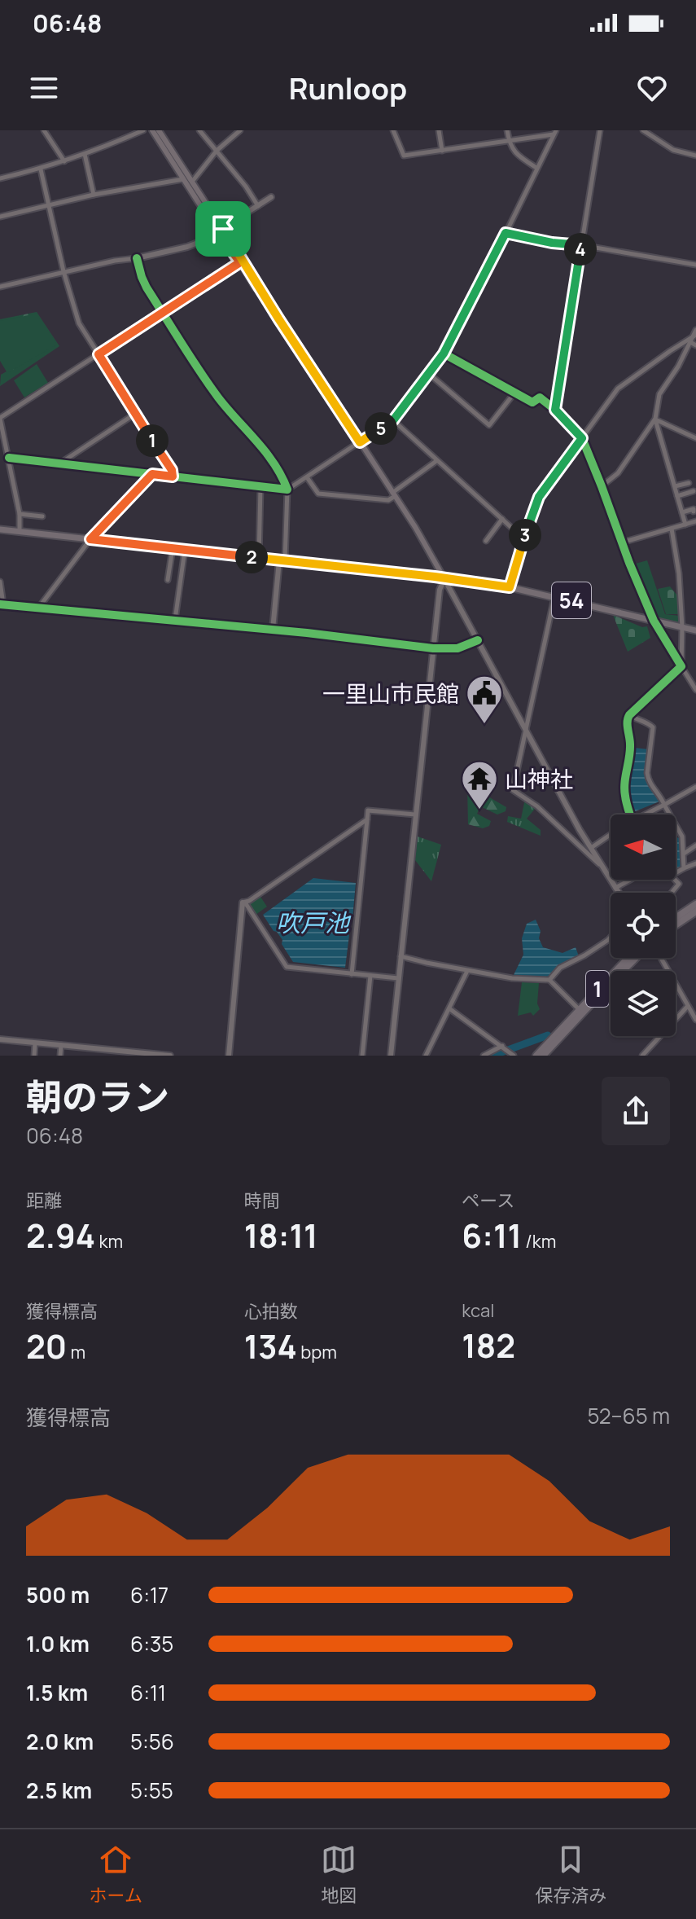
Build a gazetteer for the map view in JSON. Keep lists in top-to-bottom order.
{
  "streets": {
    "highway": ["1"],
    "main road": ["54"]
  },
  "water": ["吹戸池"],
  "places": {
    "public building": ["一里山市民館"],
    "temple": ["山神社"]
  },
  "north": "left",
  "page": {
    "status": "06:48",
    "header": "Runloop",
    "pins": [
      "4",
      "5",
      "1",
      "3",
      "2"
    ],
    "heading": ["朝のラン", "06:48"],
    "stats": [
      ["距離", "2.94 km"],
      ["時間", "18:11"],
      ["ペース", "6:11 /km"],
      ["獲得標高", "20 m"],
      ["心拍数", "134 bpm"],
      ["kcal", "182"]
    ],
    "chart": ["獲得標高", "52–65 m"],
    "list": [
      {
        "name": "500 m",
        "note": "6:17"
      },
      {
        "name": "1.0 km",
        "note": "6:35"
      },
      {
        "name": "1.5 km",
        "note": "6:11"
      },
      {
        "name": "2.0 km",
        "note": "5:56"
      },
      {
        "name": "2.5 km",
        "note": "5:55"
      }
    ],
    "tabs": ["ホーム", "地図", "保存済み"]
  }
}
